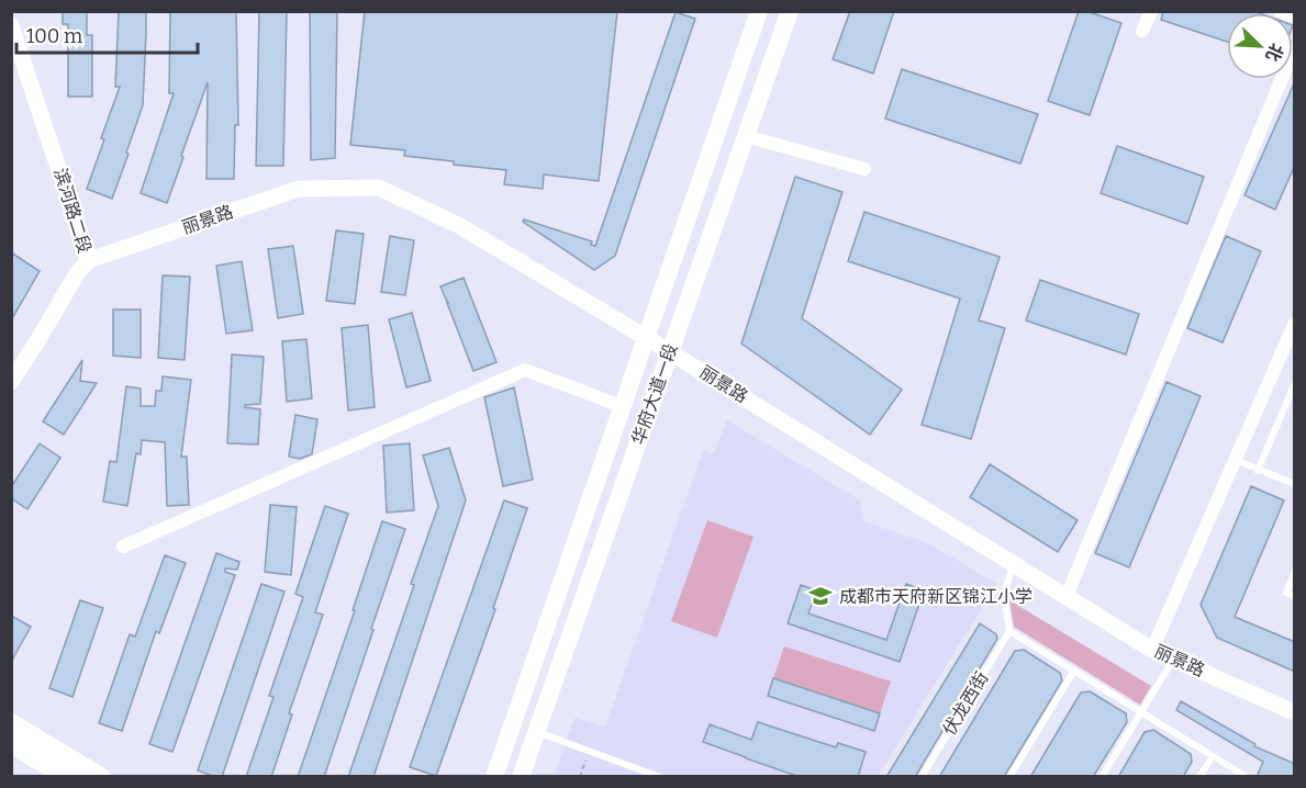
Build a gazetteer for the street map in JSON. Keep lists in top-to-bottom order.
{
  "streets": {
    "main road": ["华府大道一段"],
    "street": ["滨河路二段", "丽景路"],
    "lane": ["伏龙西街"]
  },
  "crossings": [
    ["滨河路二段", "丽景路"],
    ["丽景路", "华府大道一段"]
  ],
  "places": {
    "school or university": ["成都市天府新区锦江小学"]
  },
  "scale_bar": "100 m",
  "north": "bottom right"
}
